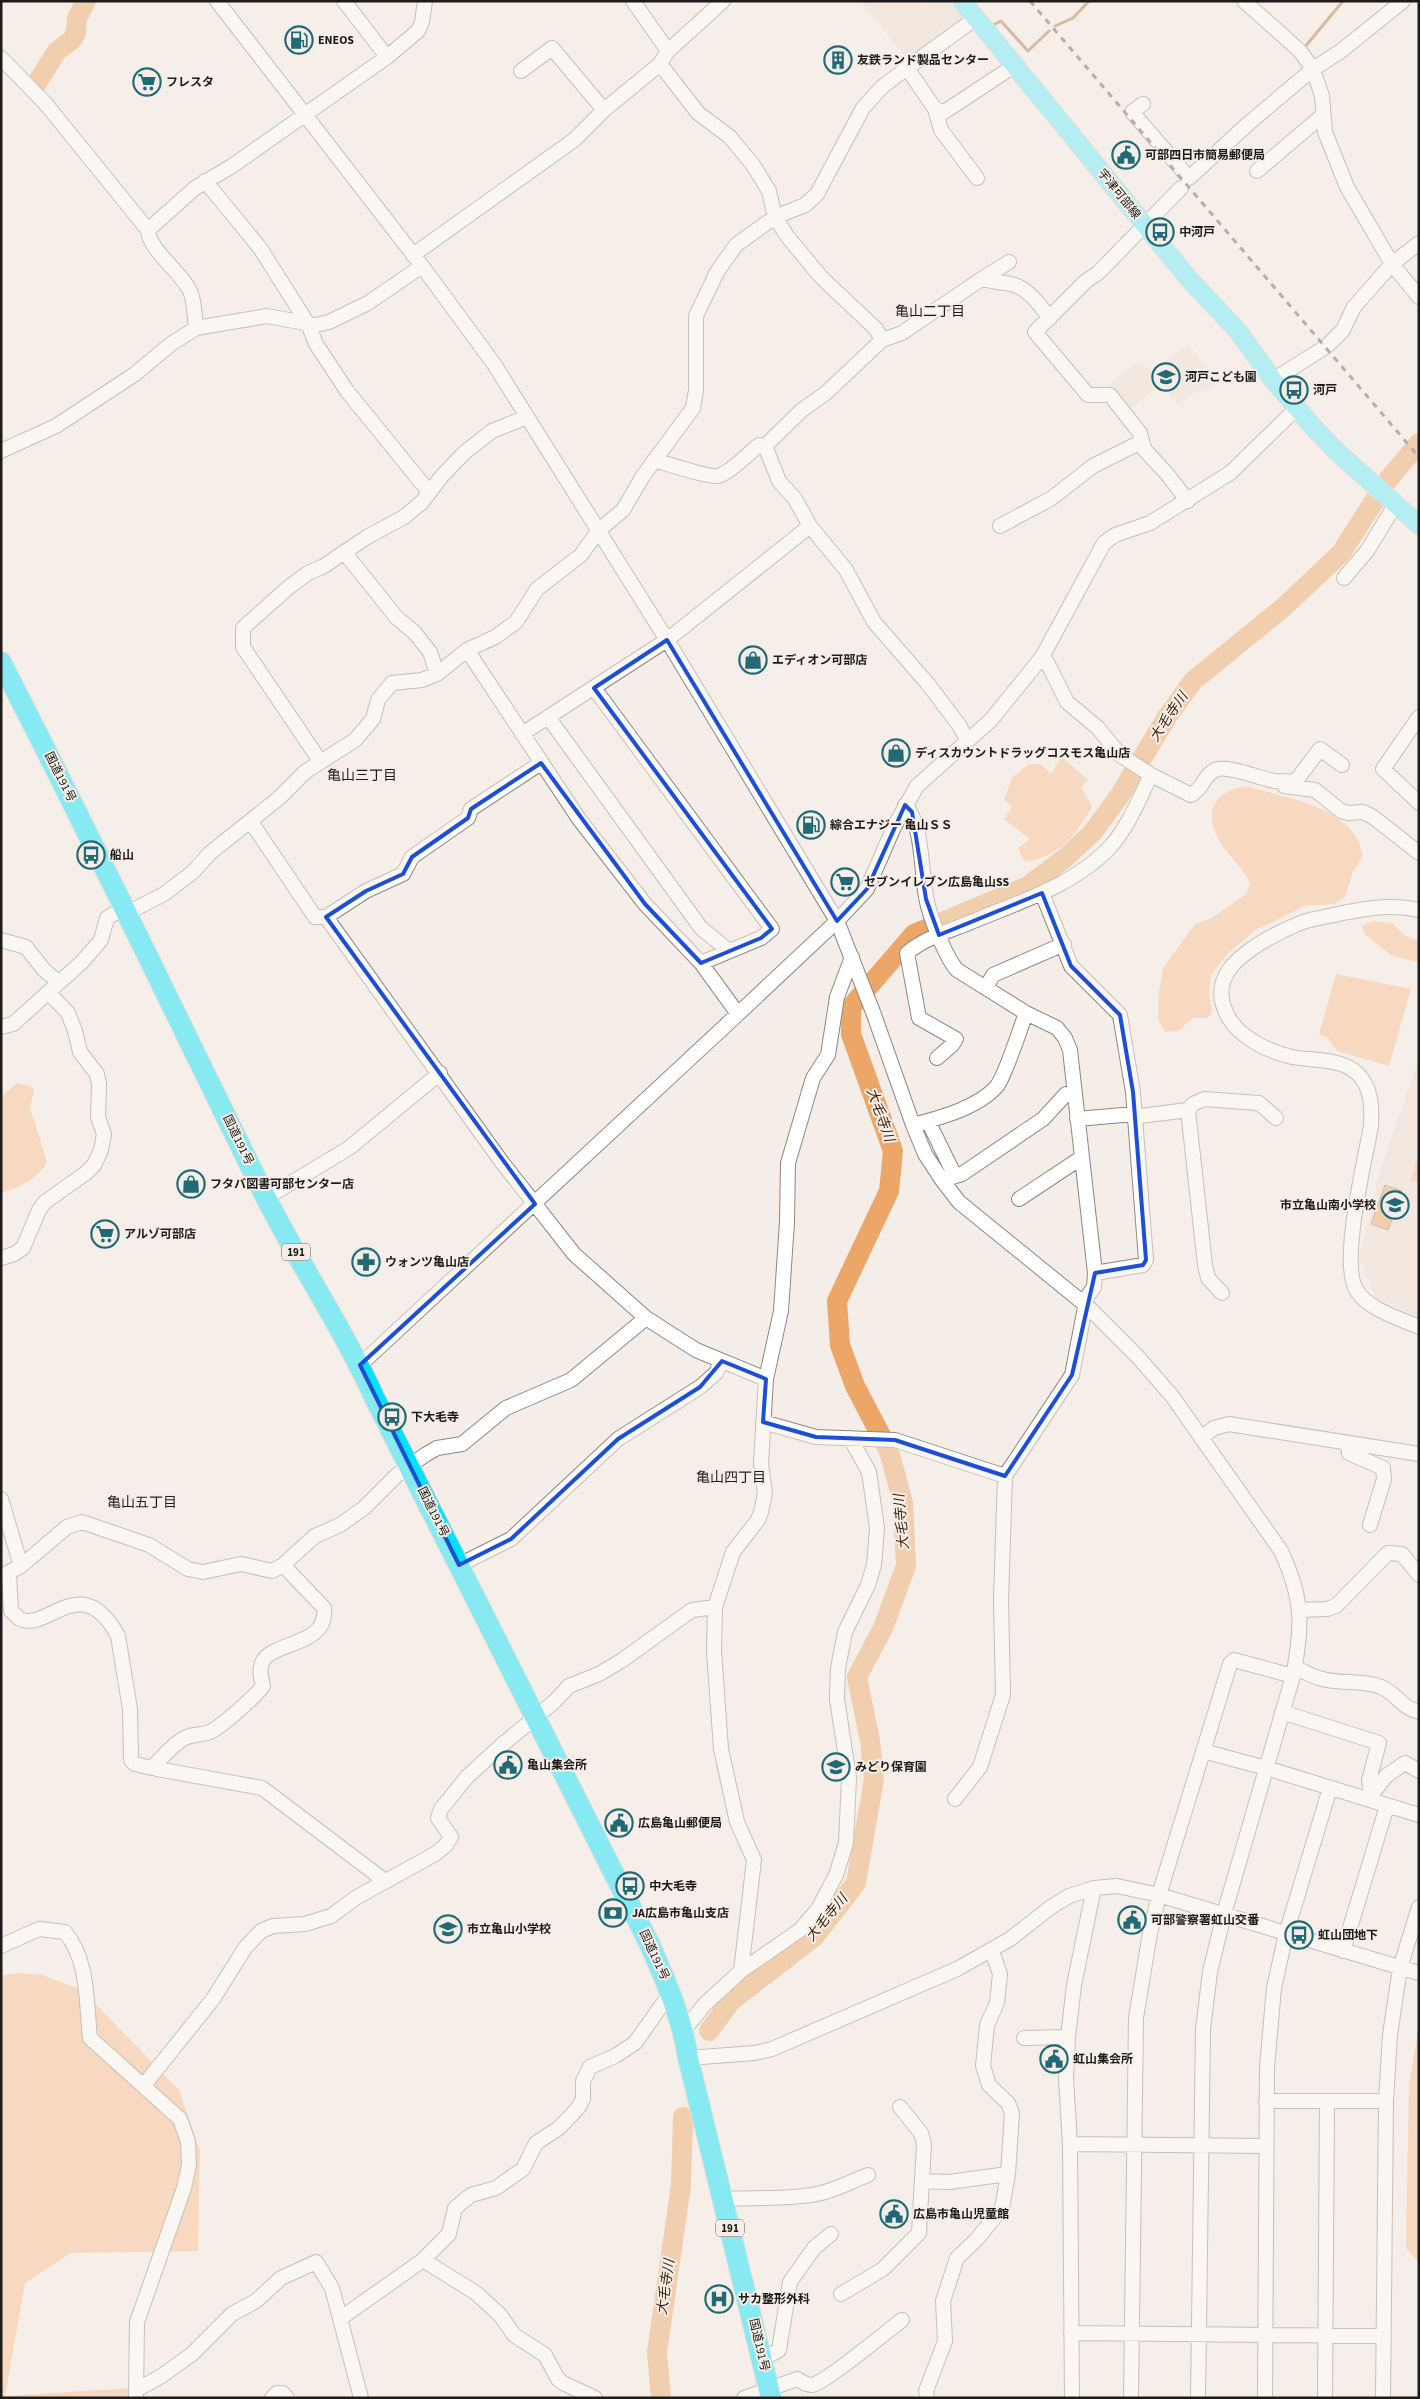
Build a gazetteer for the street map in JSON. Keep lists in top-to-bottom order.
{
  "streets": {
    "highway": ["国道191号", "191"],
    "main road": ["宇津可部線"]
  },
  "districts": [
    "亀山二丁目",
    "亀山三丁目",
    "亀山四丁目",
    "亀山五丁目"
  ],
  "water": ["大毛寺川"],
  "places": {
    "fuel station": ["ENEOS", "綜合エナジー 亀山ＳＳ"],
    "building": ["友鉄ランド製品センター"],
    "supermarket": ["フレスタ", "セブンイレブン広島亀山SS", "アルゾ可部店"],
    "public building": [
      "可部四日市簡易郵便局",
      "亀山集会所",
      "広島亀山郵便局",
      "可部警察署虹山交番",
      "虹山集会所",
      "広島市亀山児童館"
    ],
    "bus stop": [
      "中河戸",
      "河戸",
      "船山",
      "下大毛寺",
      "中大毛寺",
      "虹山団地下"
    ],
    "school or university": [
      "河戸こども園",
      "市立亀山南小学校",
      "みどり保育園",
      "市立亀山小学校"
    ],
    "shop": ["エディオン可部店", "ディスカウントドラッグコスモス亀山店", "フタバ図書可部センター店"],
    "pharmacy": ["ウォンツ亀山店"],
    "bank": ["JA広島市亀山支店"],
    "hospital": ["サカ整形外科"]
  }
}
